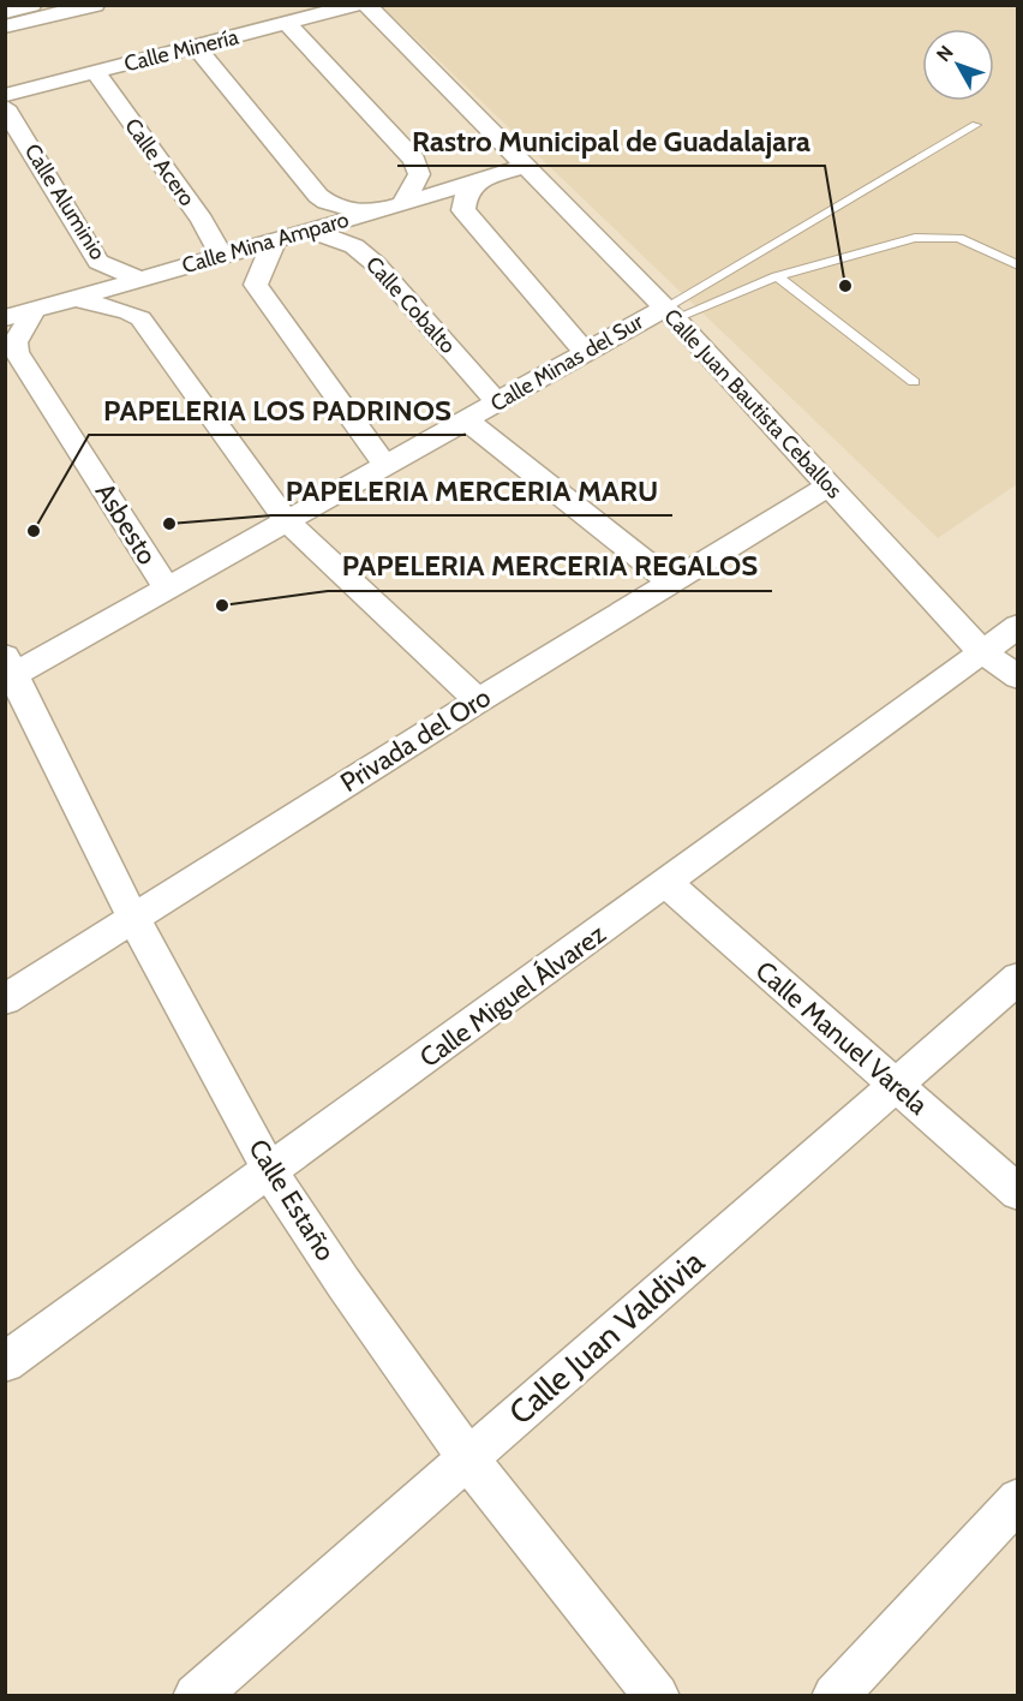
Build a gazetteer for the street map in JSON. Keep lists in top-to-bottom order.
{
  "streets": {
    "street": [
      "Calle Minería",
      "Calle Acero",
      "Calle Aluminio",
      "Calle Mina Amparo",
      "Calle Cobalto",
      "Calle Minas del Sur",
      "Calle Juan Bautista Ceballos",
      "Asbesto",
      "Privada del Oro",
      "Calle Miguel Álvarez",
      "Calle Manuel Varela",
      "Calle Estaño",
      "Calle Juan Valdivia"
    ]
  },
  "crossings": [
    ["Calle Minería", "Calle Acero"],
    ["Calle Minería", "Calle Cobalto"],
    ["Calle Acero", "Calle Mina Amparo"],
    ["Calle Aluminio", "Calle Mina Amparo"],
    ["Calle Aluminio", "Calle Minas del Sur"],
    ["Calle Aluminio", "Privada del Oro"],
    ["Calle Mina Amparo", "Calle Cobalto"],
    ["Calle Mina Amparo", "Calle Juan Bautista Ceballos"],
    ["Calle Mina Amparo", "Asbesto"],
    ["Calle Cobalto", "Calle Minas del Sur"],
    ["Calle Minas del Sur", "Calle Juan Bautista Ceballos"],
    ["Calle Minas del Sur", "Asbesto"],
    ["Calle Minas del Sur", "Calle Estaño"],
    ["Calle Juan Bautista Ceballos", "Privada del Oro"],
    ["Calle Juan Bautista Ceballos", "Calle Miguel Álvarez"],
    ["Privada del Oro", "Calle Estaño"],
    ["Calle Miguel Álvarez", "Calle Manuel Varela"],
    ["Calle Miguel Álvarez", "Calle Estaño"],
    ["Calle Manuel Varela", "Calle Juan Valdivia"],
    ["Calle Estaño", "Calle Juan Valdivia"]
  ],
  "places": [
    "Rastro Municipal de Guadalajara",
    "PAPELERIA MERCERIA MARU",
    "PAPELERIA LOS PADRINOS",
    "PAPELERIA MERCERIA REGALOS"
  ],
  "north": "top left"
}
